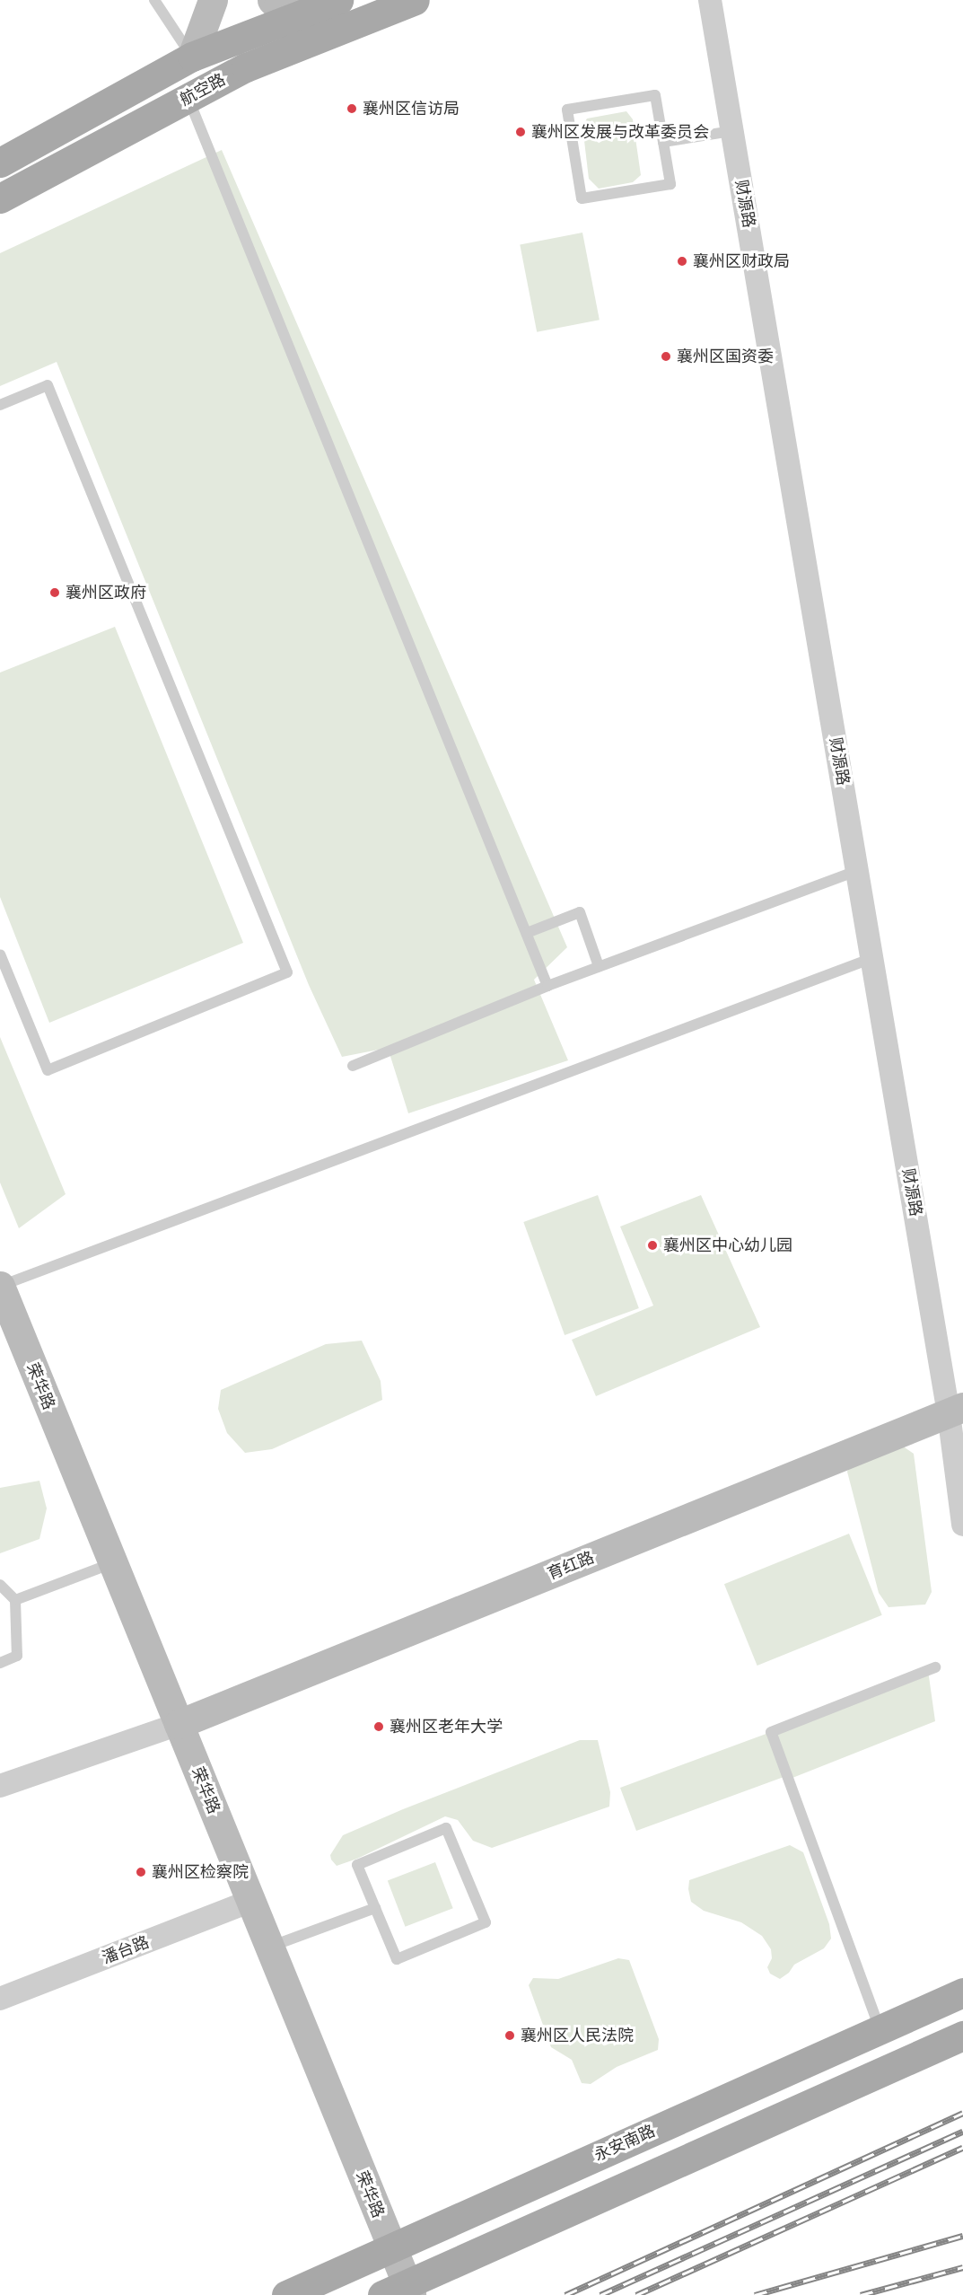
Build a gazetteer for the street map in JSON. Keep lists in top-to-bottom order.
{
  "streets": {
    "main road": [
      "航空路",
      "荣华路",
      "育红路",
      "永安南路"
    ],
    "street": ["财源路", "潘台路"]
  },
  "crossings": [
    ["财源路", "育红路"],
    ["荣华路", "育红路"],
    ["荣华路", "潘台路"],
    ["荣华路", "永安南路"]
  ],
  "places": [
    "襄州区信访局",
    "襄州区发展与改革委员会",
    "襄州区财政局",
    "襄州区国资委",
    "襄州区政府",
    "襄州区中心幼儿园",
    "襄州区老年大学",
    "襄州区检察院",
    "襄州区人民法院"
  ]
}
